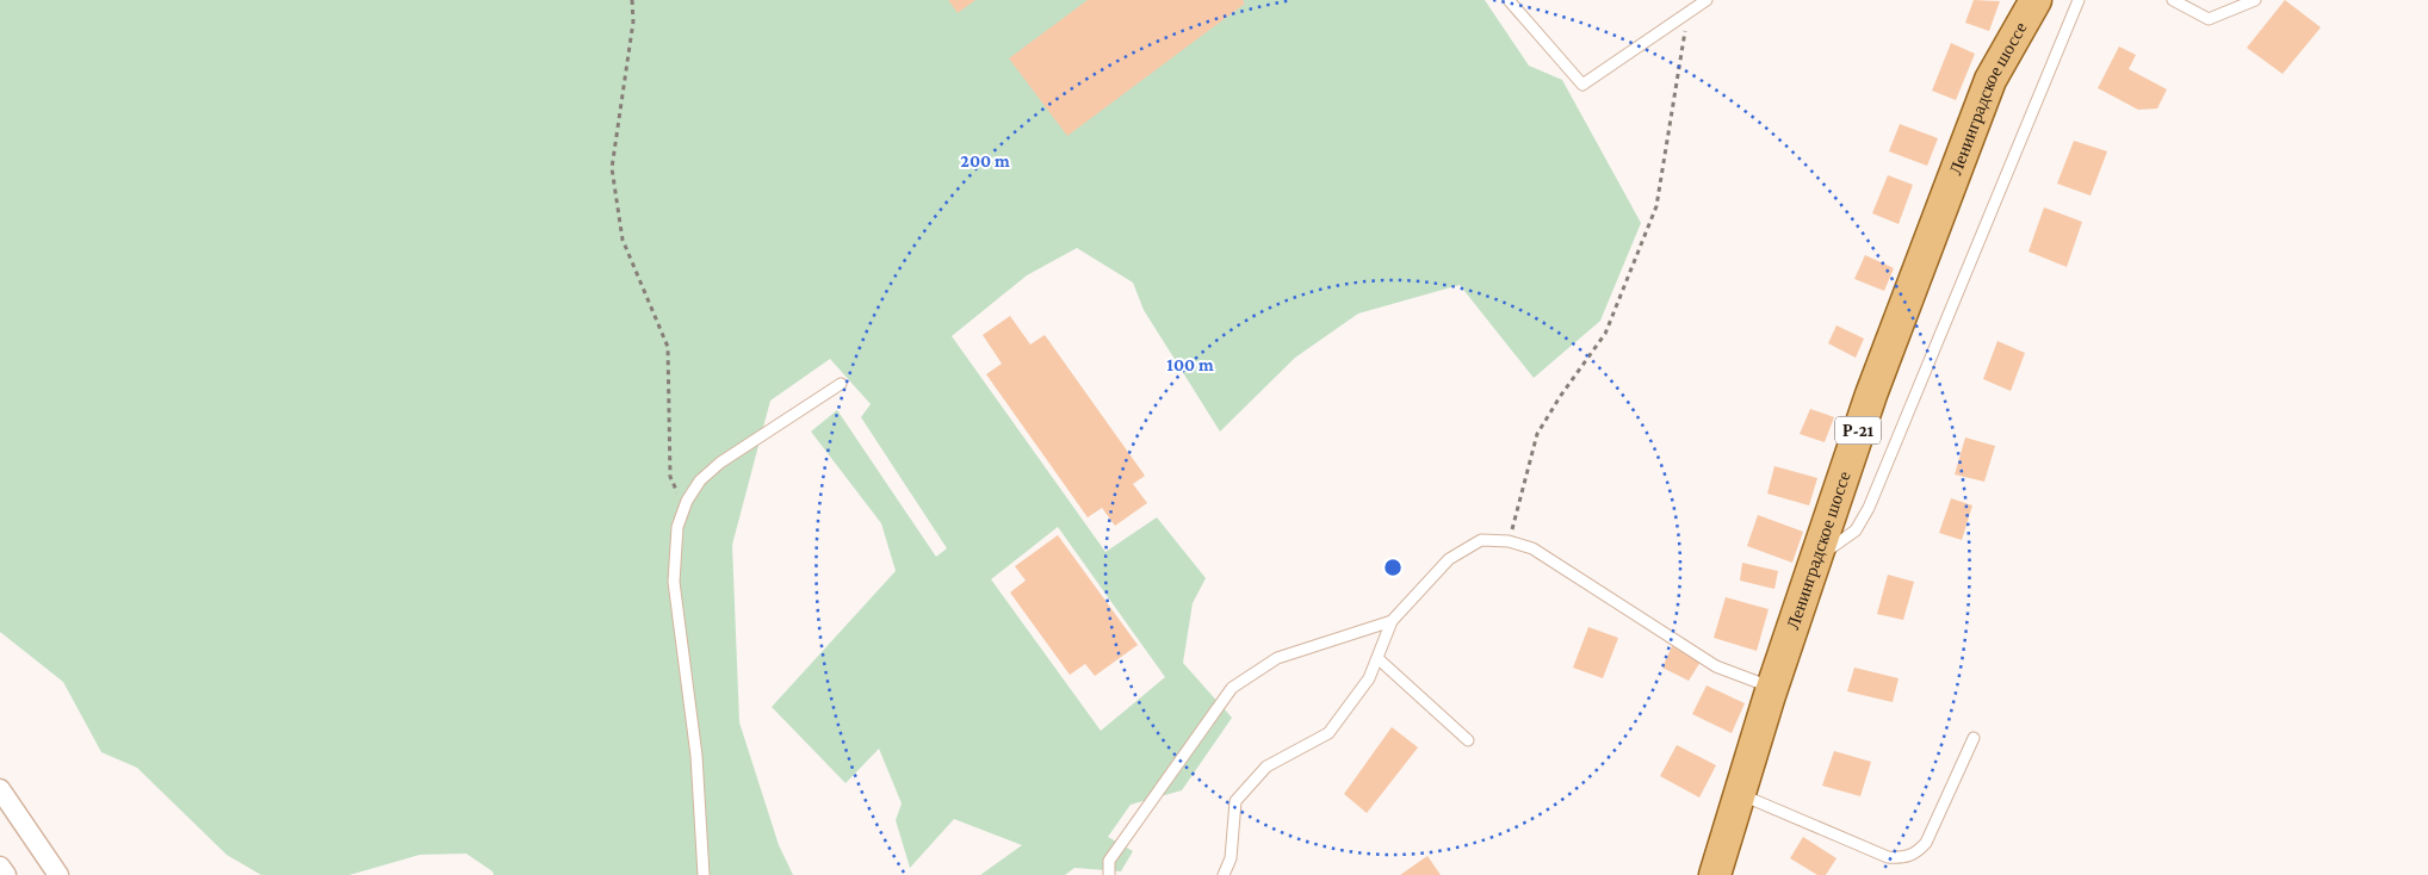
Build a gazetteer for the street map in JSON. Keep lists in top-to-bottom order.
{
  "streets": {
    "main road": ["Ленинградское шоссе", "Р-21"]
  },
  "rings": ["200 m", "100 m"]
}
